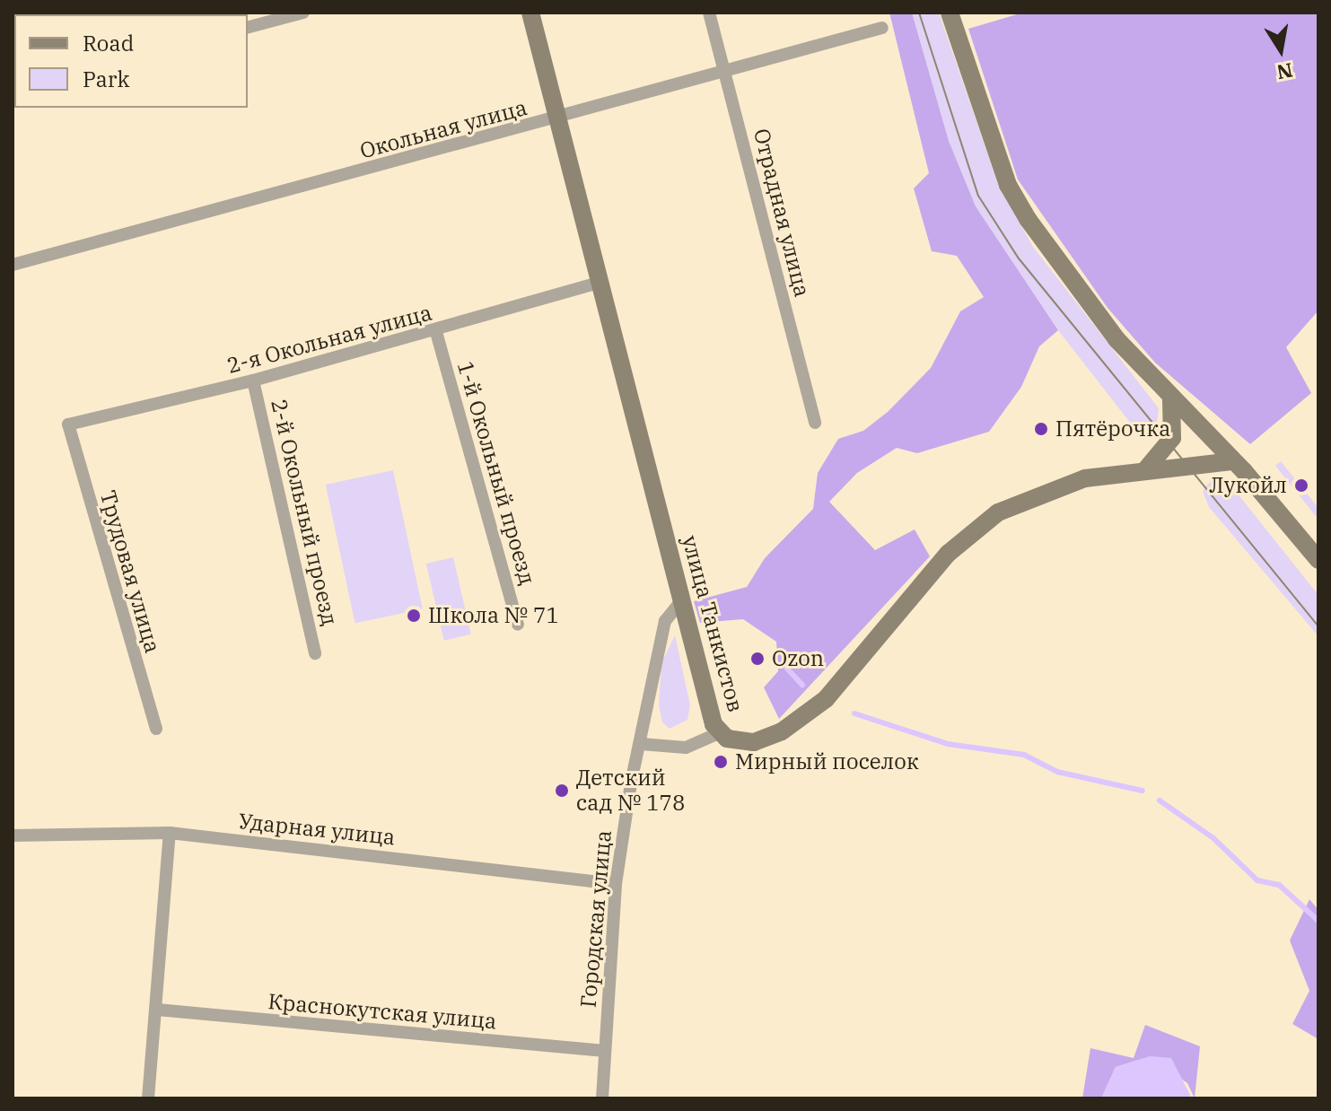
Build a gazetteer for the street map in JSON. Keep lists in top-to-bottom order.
{
  "streets": {
    "main road": ["улица Танкистов"],
    "street": [
      "Окольная улица",
      "Отрадная улица",
      "2-я Окольная улица",
      "1-й Окольный проезд",
      "2-й Окольный проезд",
      "Трудовая улица",
      "Ударная улица",
      "Городская улица",
      "Краснокутская улица"
    ]
  },
  "crossings": [
    ["Окольная улица", "Отрадная улица"],
    ["Окольная улица", "улица Танкистов"],
    ["2-я Окольная улица", "1-й Окольный проезд"],
    ["2-я Окольная улица", "2-й Окольный проезд"],
    ["2-я Окольная улица", "Трудовая улица"],
    ["2-я Окольная улица", "улица Танкистов"],
    ["улица Танкистов", "Городская улица"],
    ["Ударная улица", "Городская улица"],
    ["Городская улица", "Краснокутская улица"]
  ],
  "places": [
    "Пятёрочка",
    "Лукойл",
    "Школа № 71",
    "Ozon",
    "Мирный поселок",
    "Детский сад № 178"
  ],
  "legend": ["Road", "Park"],
  "north": "bottom"
}
